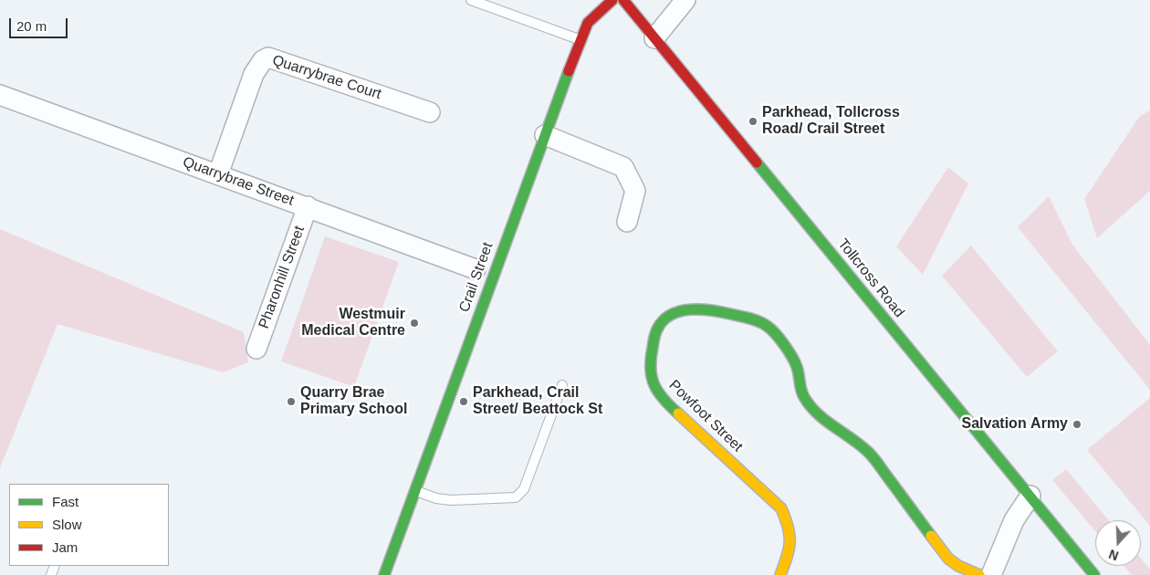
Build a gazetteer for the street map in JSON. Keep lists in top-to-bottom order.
{
  "streets": {
    "street": [
      "Quarrybrae Court",
      "Quarrybrae Street",
      "Pharonhill Street",
      "Crail Street",
      "Tollcross Road",
      "Powfoot Street"
    ]
  },
  "crossings": [
    ["Quarrybrae Court", "Quarrybrae Street"],
    ["Quarrybrae Street", "Pharonhill Street"]
  ],
  "places": [
    "Parkhead, Tollcross Road/ Crail Street",
    "Westmuir Medical Centre",
    "Quarry Brae Primary School",
    "Parkhead, Crail Street/ Beattock St",
    "Salvation Army"
  ],
  "legend": ["Fast", "Slow", "Jam"],
  "scale_bar": "20 m",
  "north": "bottom"
}
